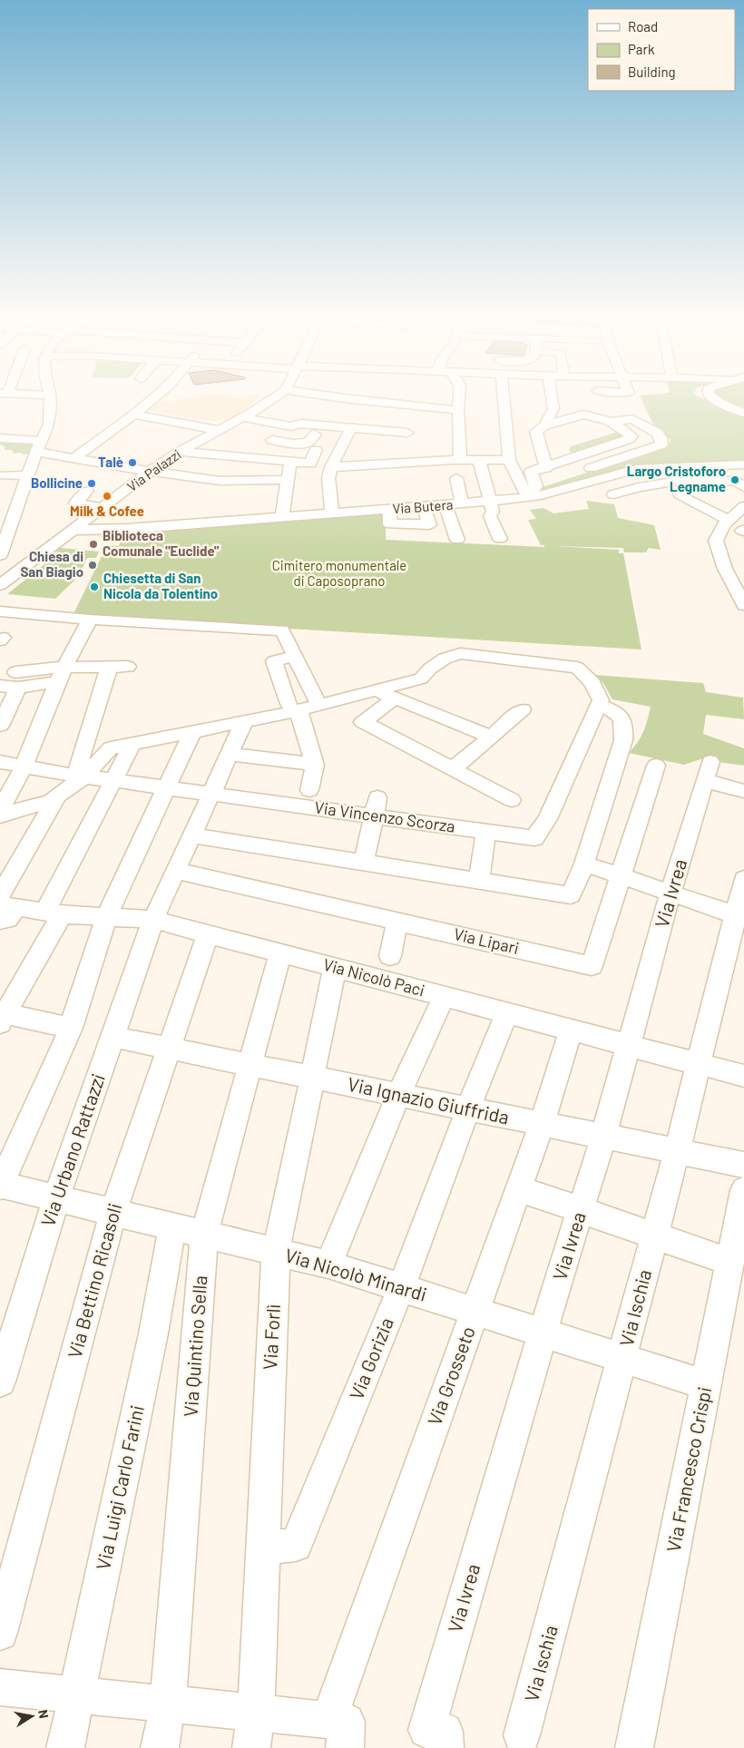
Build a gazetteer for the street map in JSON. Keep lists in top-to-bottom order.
{
  "streets": {
    "street": [
      "Via Palazzi",
      "Via Butera",
      "Via Vincenzo Scorza",
      "Via Ivrea",
      "Via Lipari",
      "Via Nicolò Paci",
      "Via Ignazio Giuffrida",
      "Via Urbano Rattazzi",
      "Via Nicolò Minardi",
      "Via Bettino Ricasoli",
      "Via Ischia",
      "Via Forlì",
      "Via Quintino Sella",
      "Via Gorizia",
      "Via Grosseto",
      "Via Francesco Crispi",
      "Via Luigi Carlo Farini"
    ]
  },
  "crossings": [
    ["Via Palazzi", "Via Butera"],
    ["Via Vincenzo Scorza", "Via Urbano Rattazzi"],
    ["Via Ivrea", "Via Nicolò Paci"],
    ["Via Ivrea", "Via Ignazio Giuffrida"],
    ["Via Ivrea", "Via Nicolò Minardi"],
    ["Via Lipari", "Via Urbano Rattazzi"],
    ["Via Nicolò Paci", "Via Urbano Rattazzi"],
    ["Via Nicolò Paci", "Via Bettino Ricasoli"],
    ["Via Nicolò Paci", "Via Ischia"],
    ["Via Nicolò Paci", "Via Forlì"],
    ["Via Nicolò Paci", "Via Quintino Sella"],
    ["Via Nicolò Paci", "Via Gorizia"],
    ["Via Nicolò Paci", "Via Grosseto"],
    ["Via Ignazio Giuffrida", "Via Urbano Rattazzi"],
    ["Via Ignazio Giuffrida", "Via Bettino Ricasoli"],
    ["Via Ignazio Giuffrida", "Via Ischia"],
    ["Via Ignazio Giuffrida", "Via Forlì"],
    ["Via Ignazio Giuffrida", "Via Quintino Sella"],
    ["Via Ignazio Giuffrida", "Via Gorizia"],
    ["Via Ignazio Giuffrida", "Via Grosseto"],
    ["Via Urbano Rattazzi", "Via Nicolò Minardi"],
    ["Via Nicolò Minardi", "Via Bettino Ricasoli"],
    ["Via Nicolò Minardi", "Via Ischia"],
    ["Via Nicolò Minardi", "Via Forlì"],
    ["Via Nicolò Minardi", "Via Quintino Sella"],
    ["Via Nicolò Minardi", "Via Gorizia"],
    ["Via Nicolò Minardi", "Via Grosseto"],
    ["Via Nicolò Minardi", "Via Francesco Crispi"],
    ["Via Nicolò Minardi", "Via Luigi Carlo Farini"],
    ["Via Forlì", "Via Gorizia"]
  ],
  "parks": ["Cimitero monumentale di Caposoprano"],
  "places": [
    "Talè",
    "Largo Cristoforo Legname",
    "Bollicine",
    "Milk & Cofee",
    "Biblioteca Comunale \"Euclide\"",
    "Chiesa di San Biagio",
    "Chiesetta di San Nicola da Tolentino"
  ],
  "legend": ["Road", "Park", "Building"],
  "north": "right"
}
